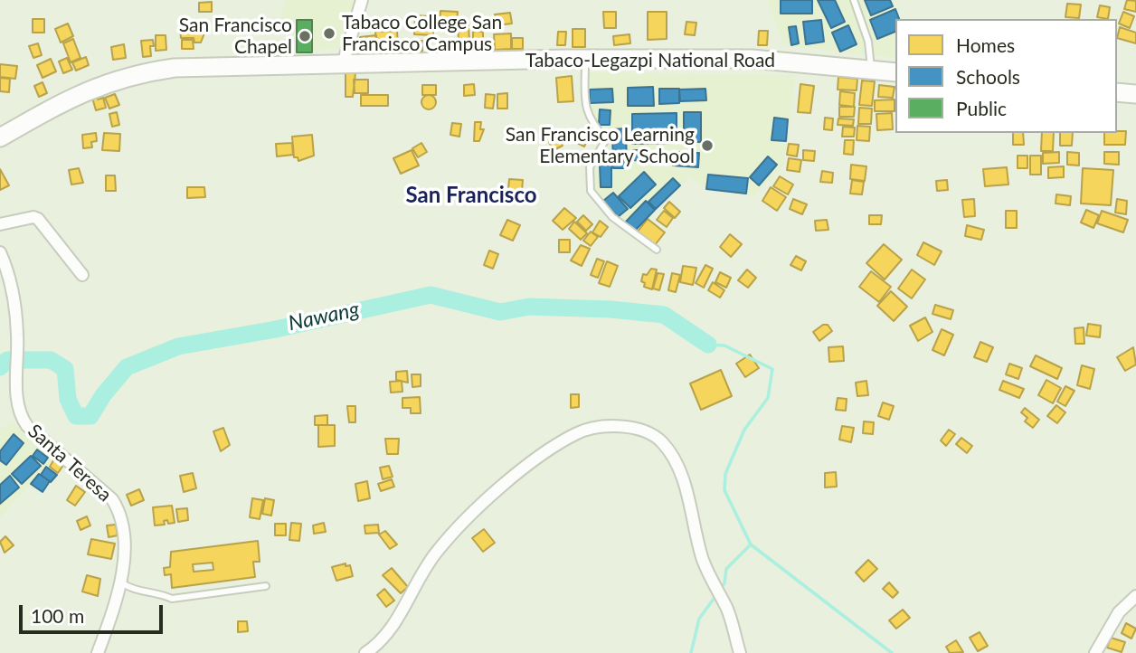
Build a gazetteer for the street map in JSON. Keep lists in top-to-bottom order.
{
  "streets": {
    "main road": ["Tabaco-Legazpi National Road"],
    "street": ["Santa Teresa"]
  },
  "districts": ["San Francisco"],
  "water": ["Nawang"],
  "places": ["Tabaco College San Francisco Campus", "San Francisco Chapel", "San Francisco Learning Elementary School"],
  "legend": ["Homes", "Schools", "Public"],
  "scale_bar": "100 m"
}
